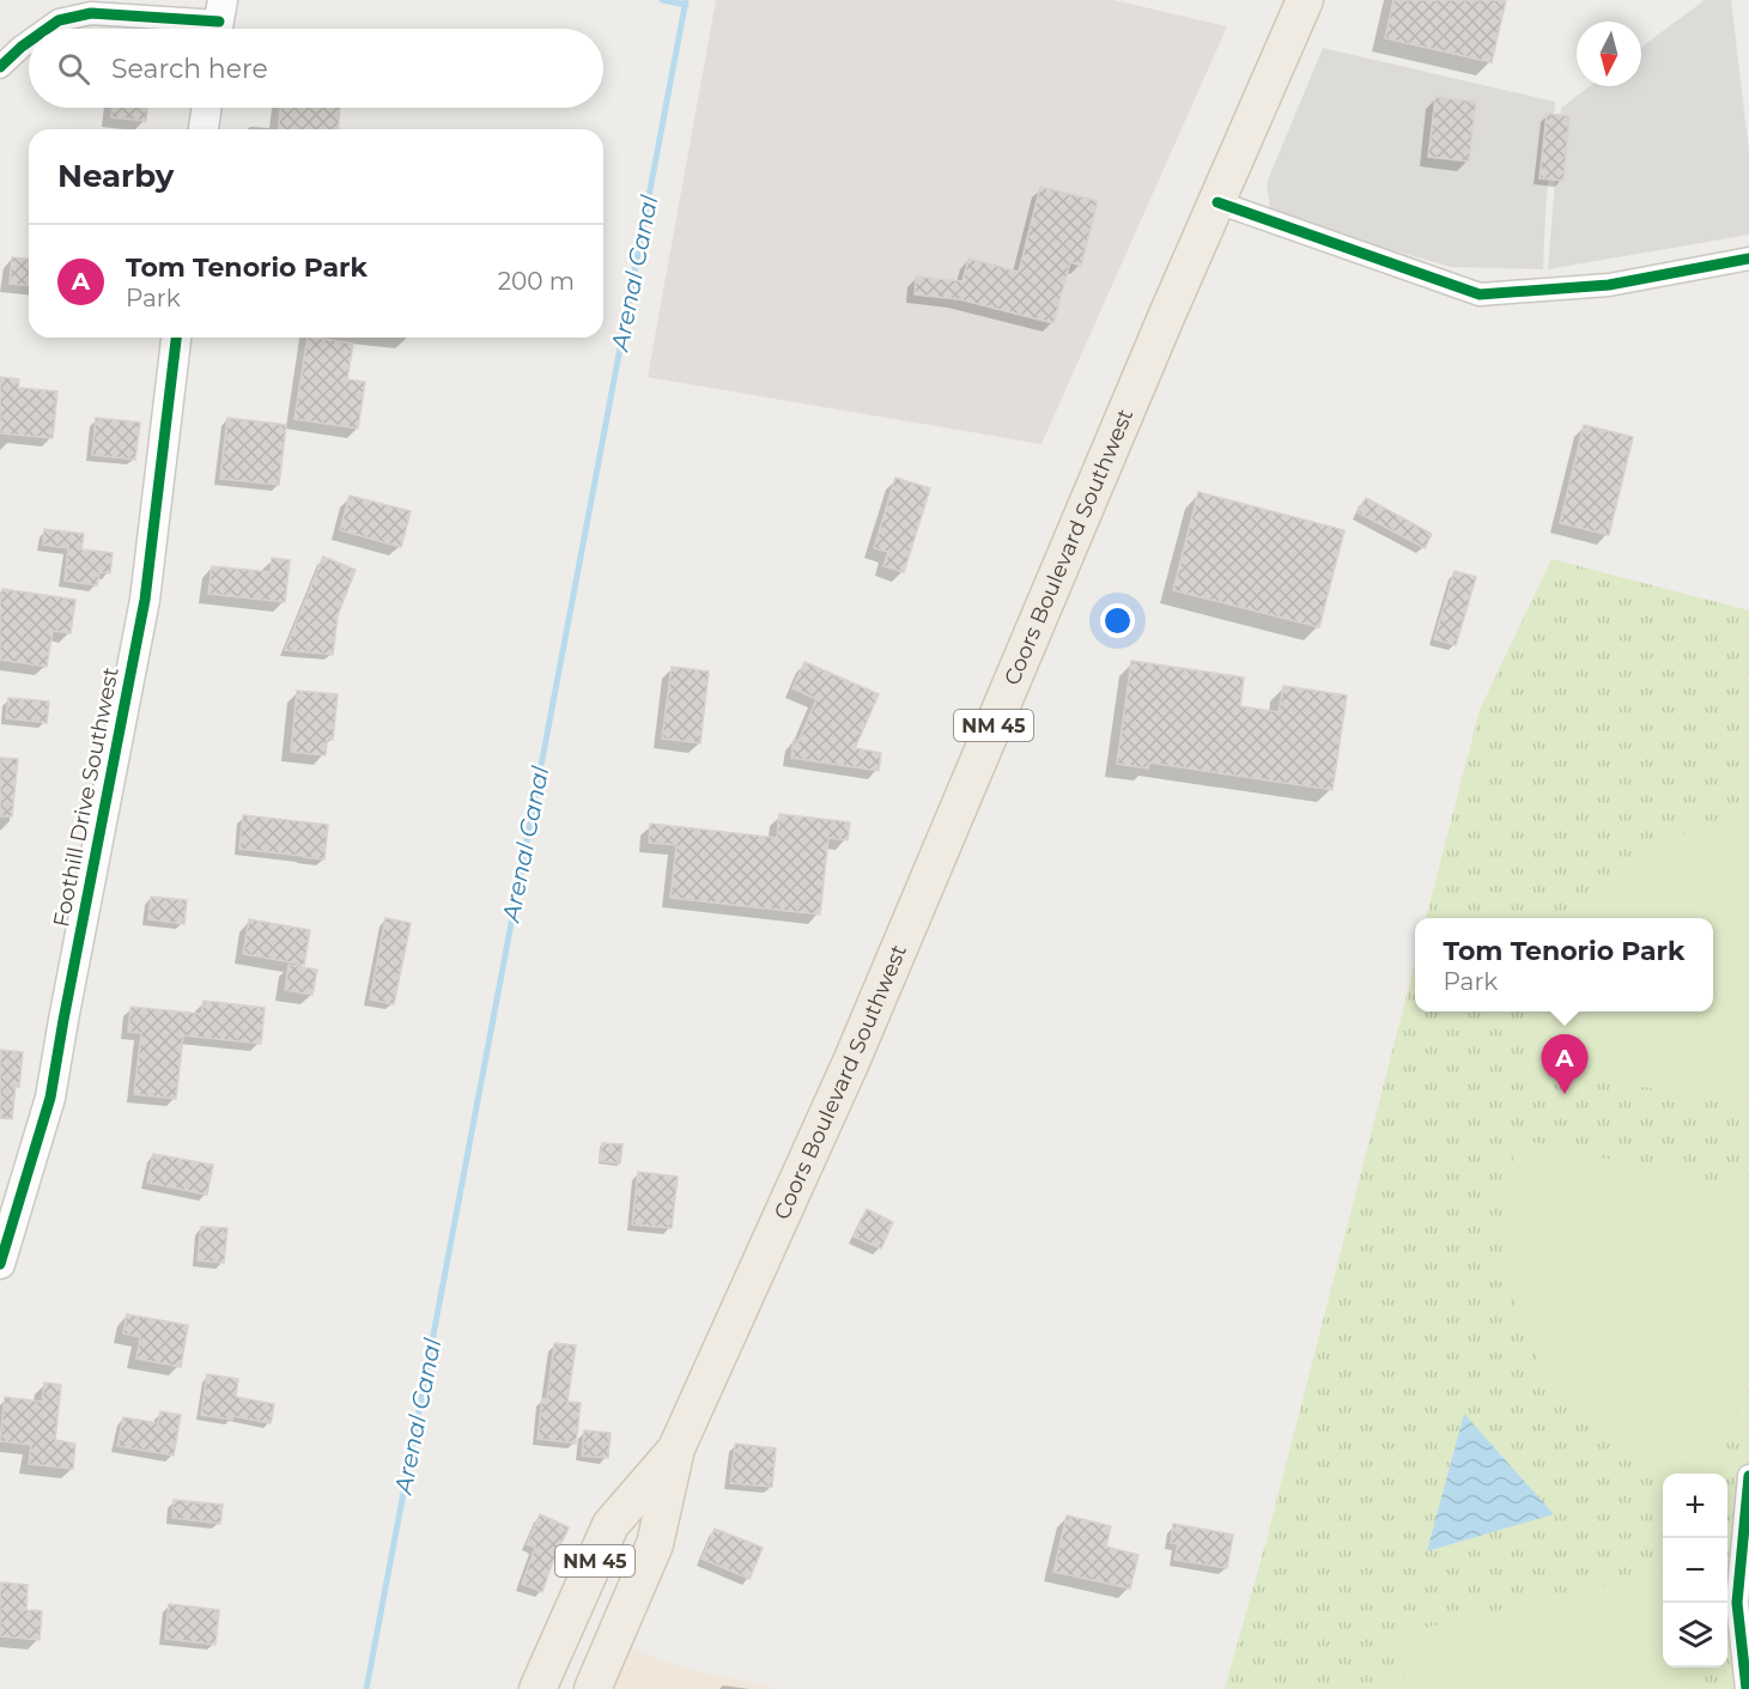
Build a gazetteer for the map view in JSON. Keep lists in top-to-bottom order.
{
  "streets": {
    "main road": ["Coors Boulevard Southwest", "NM 45"],
    "street": ["Foothill Drive Southwest"]
  },
  "water": ["Arenal Canal"],
  "north": "bottom",
  "page": {
    "search": "Search here",
    "heading": "Nearby",
    "list": [
      {
        "mark": "A",
        "name": "Tom Tenorio Park",
        "note": "Park",
        "value": "200 m"
      }
    ],
    "popup": ["Tom Tenorio Park", "Park"],
    "pins": "A",
    "map_buttons": ["+", "−"]
  }
}
